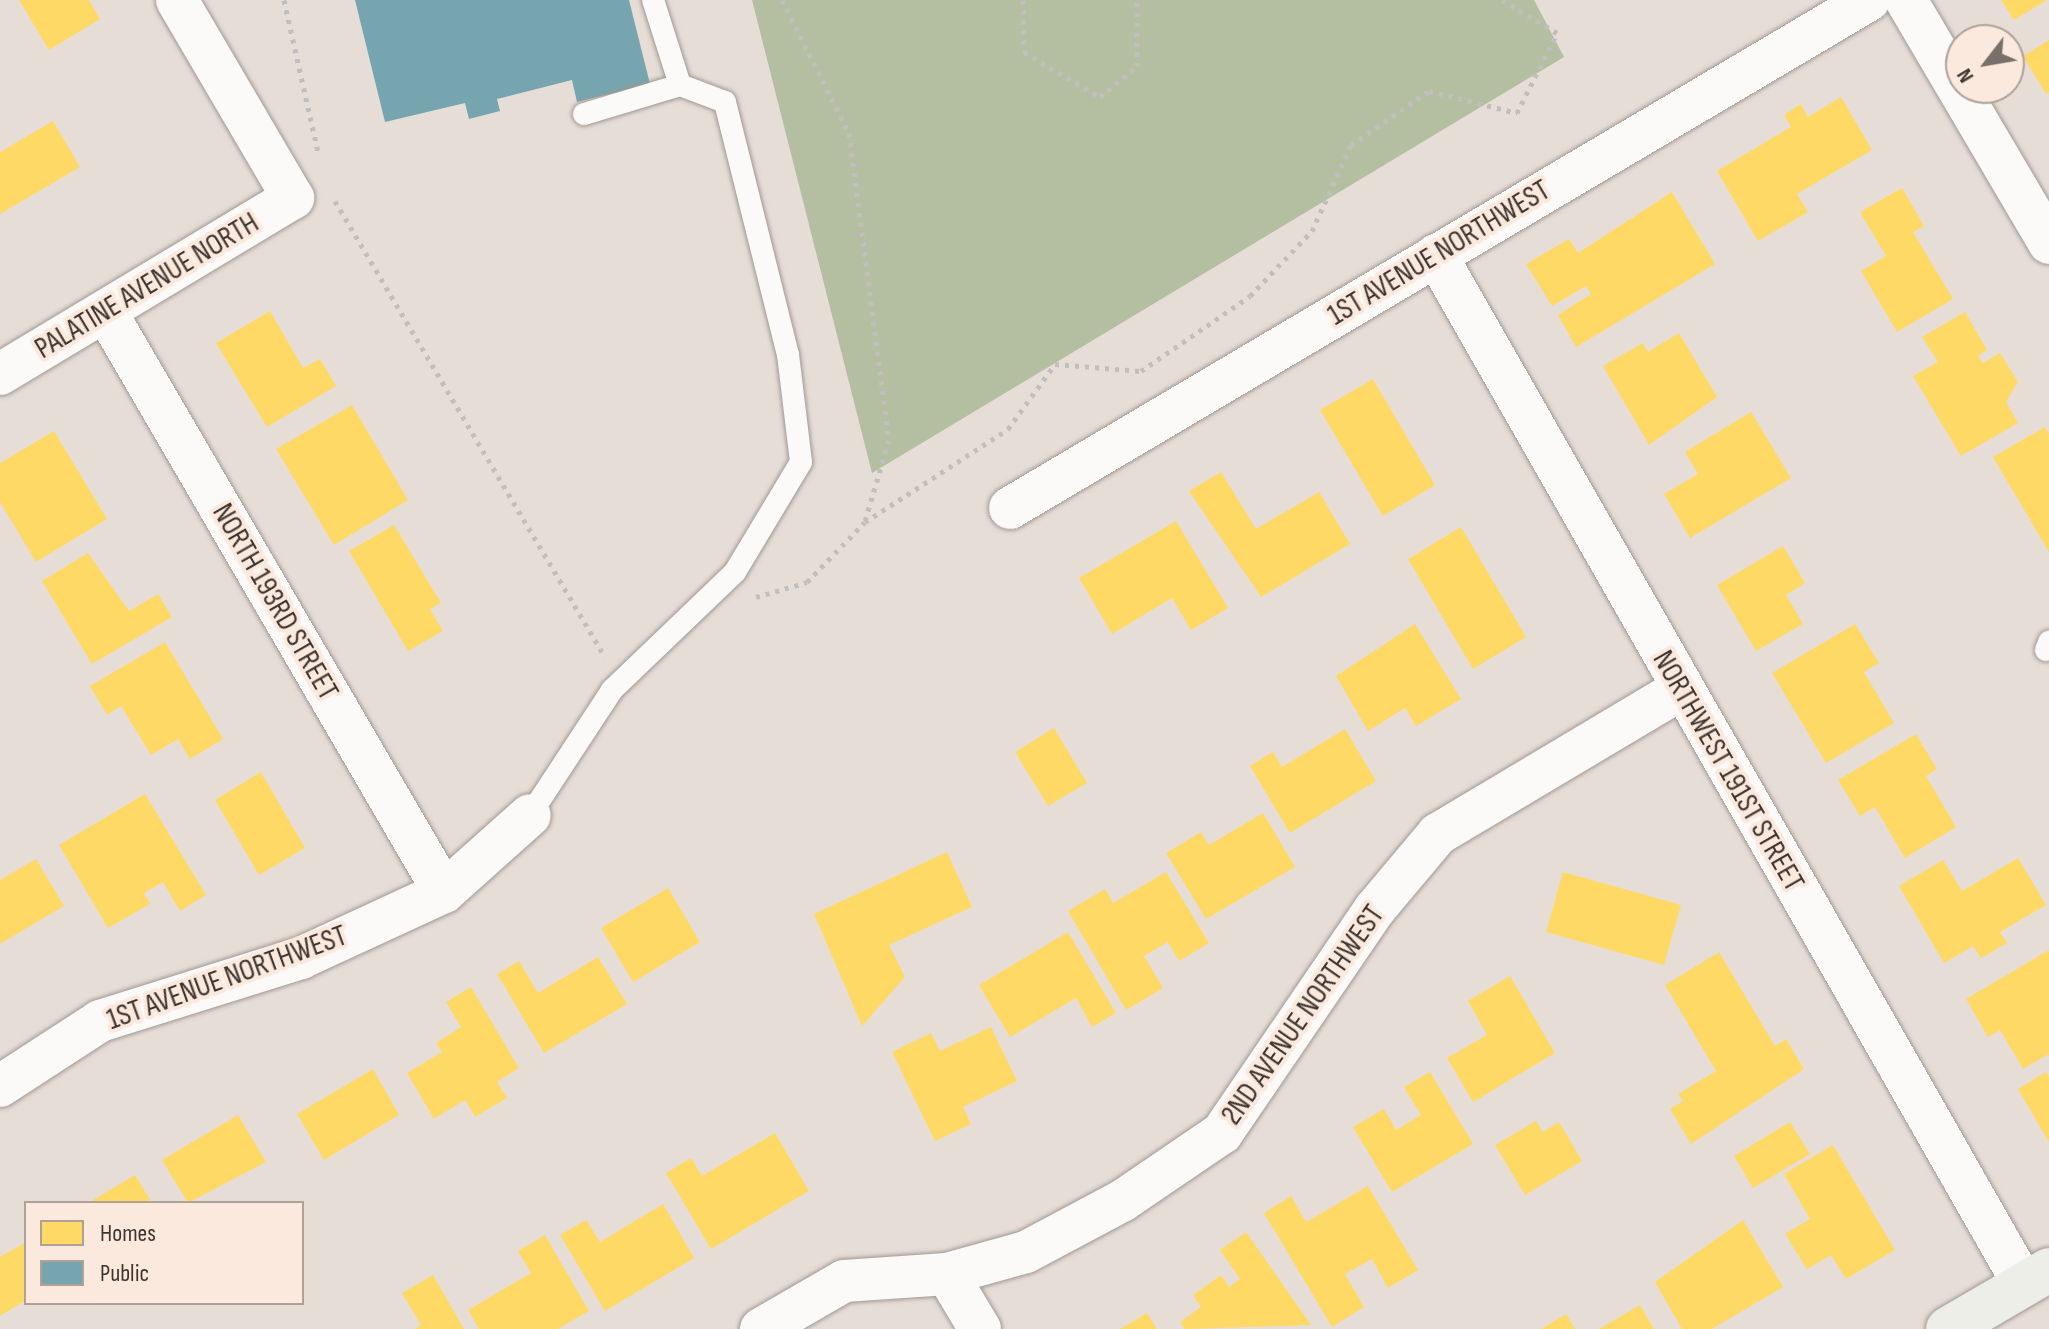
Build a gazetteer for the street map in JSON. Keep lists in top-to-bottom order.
{
  "streets": {
    "street": [
      "1ST AVENUE NORTHWEST",
      "PALATINE AVENUE NORTH",
      "NORTH 193RD STREET",
      "NORTHWEST 191ST STREET",
      "2ND AVENUE NORTHWEST"
    ]
  },
  "crossings": [
    ["1ST AVENUE NORTHWEST", "NORTH 193RD STREET"],
    ["1ST AVENUE NORTHWEST", "NORTHWEST 191ST STREET"],
    ["PALATINE AVENUE NORTH", "NORTH 193RD STREET"],
    ["NORTHWEST 191ST STREET", "2ND AVENUE NORTHWEST"]
  ],
  "legend": ["Homes", "Public"],
  "north": "bottom left"
}
